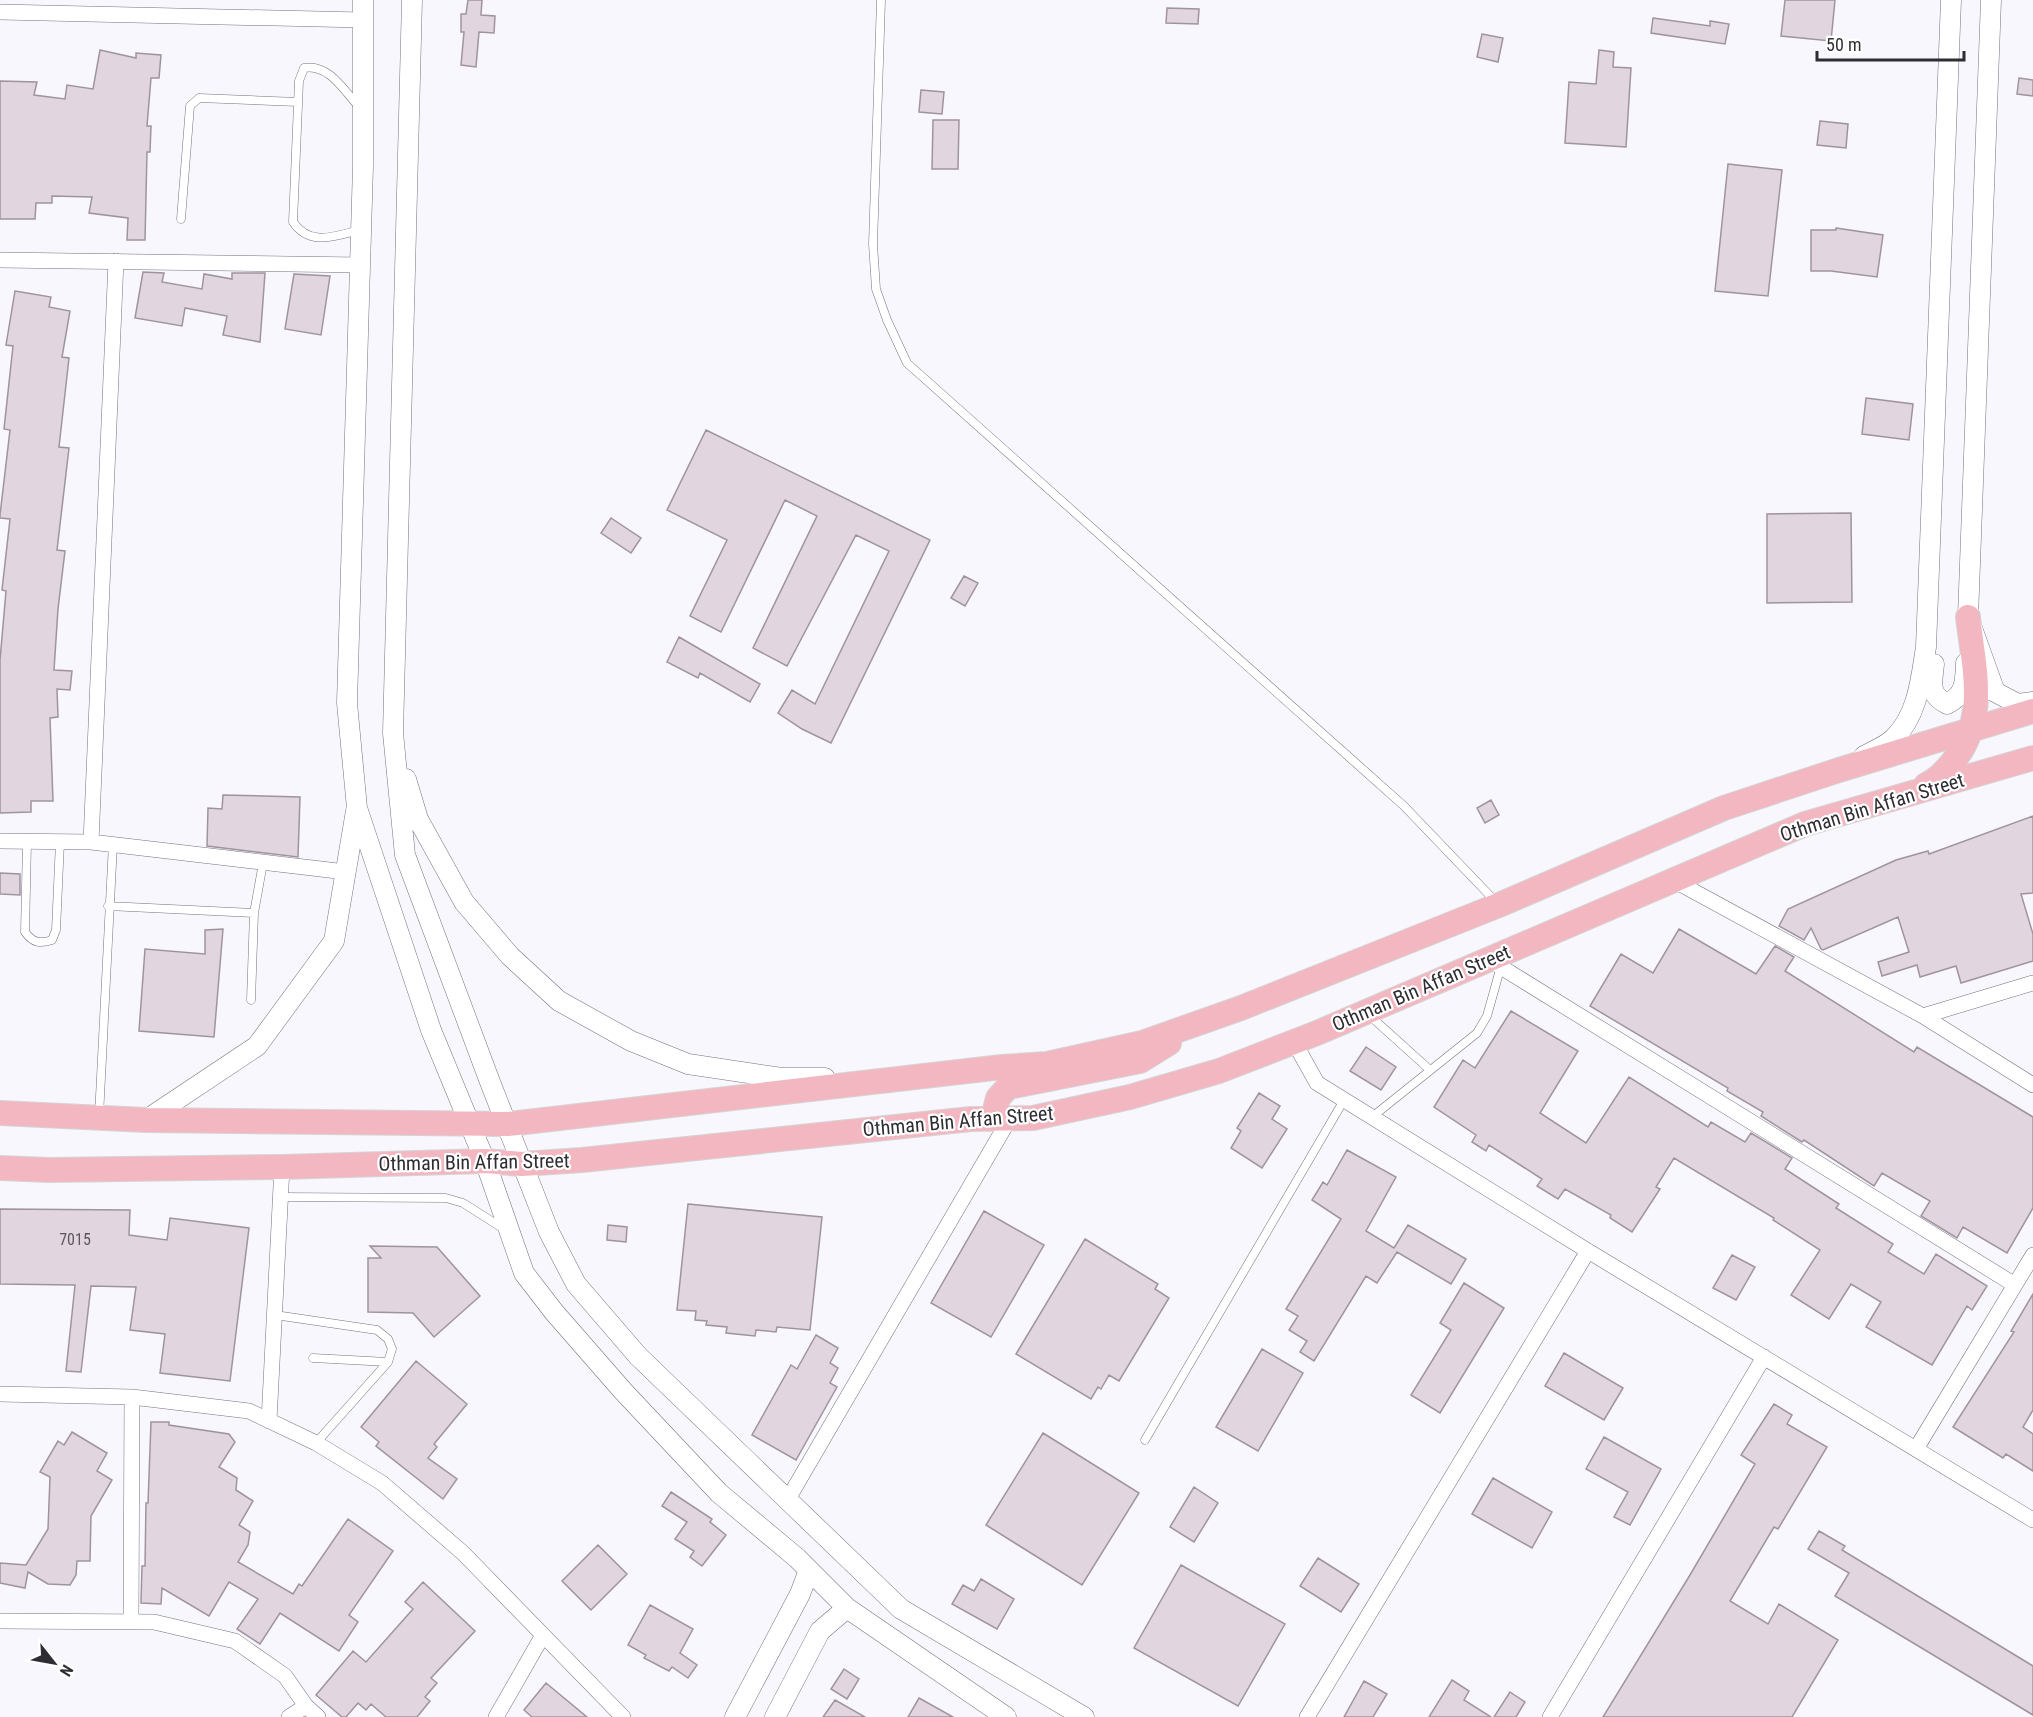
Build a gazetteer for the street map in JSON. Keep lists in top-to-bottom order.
{
  "streets": {
    "main road": ["Othman Bin Affan Street"]
  },
  "house_numbers": ["7015"],
  "scale_bar": "50 m",
  "north": "bottom right"
}
